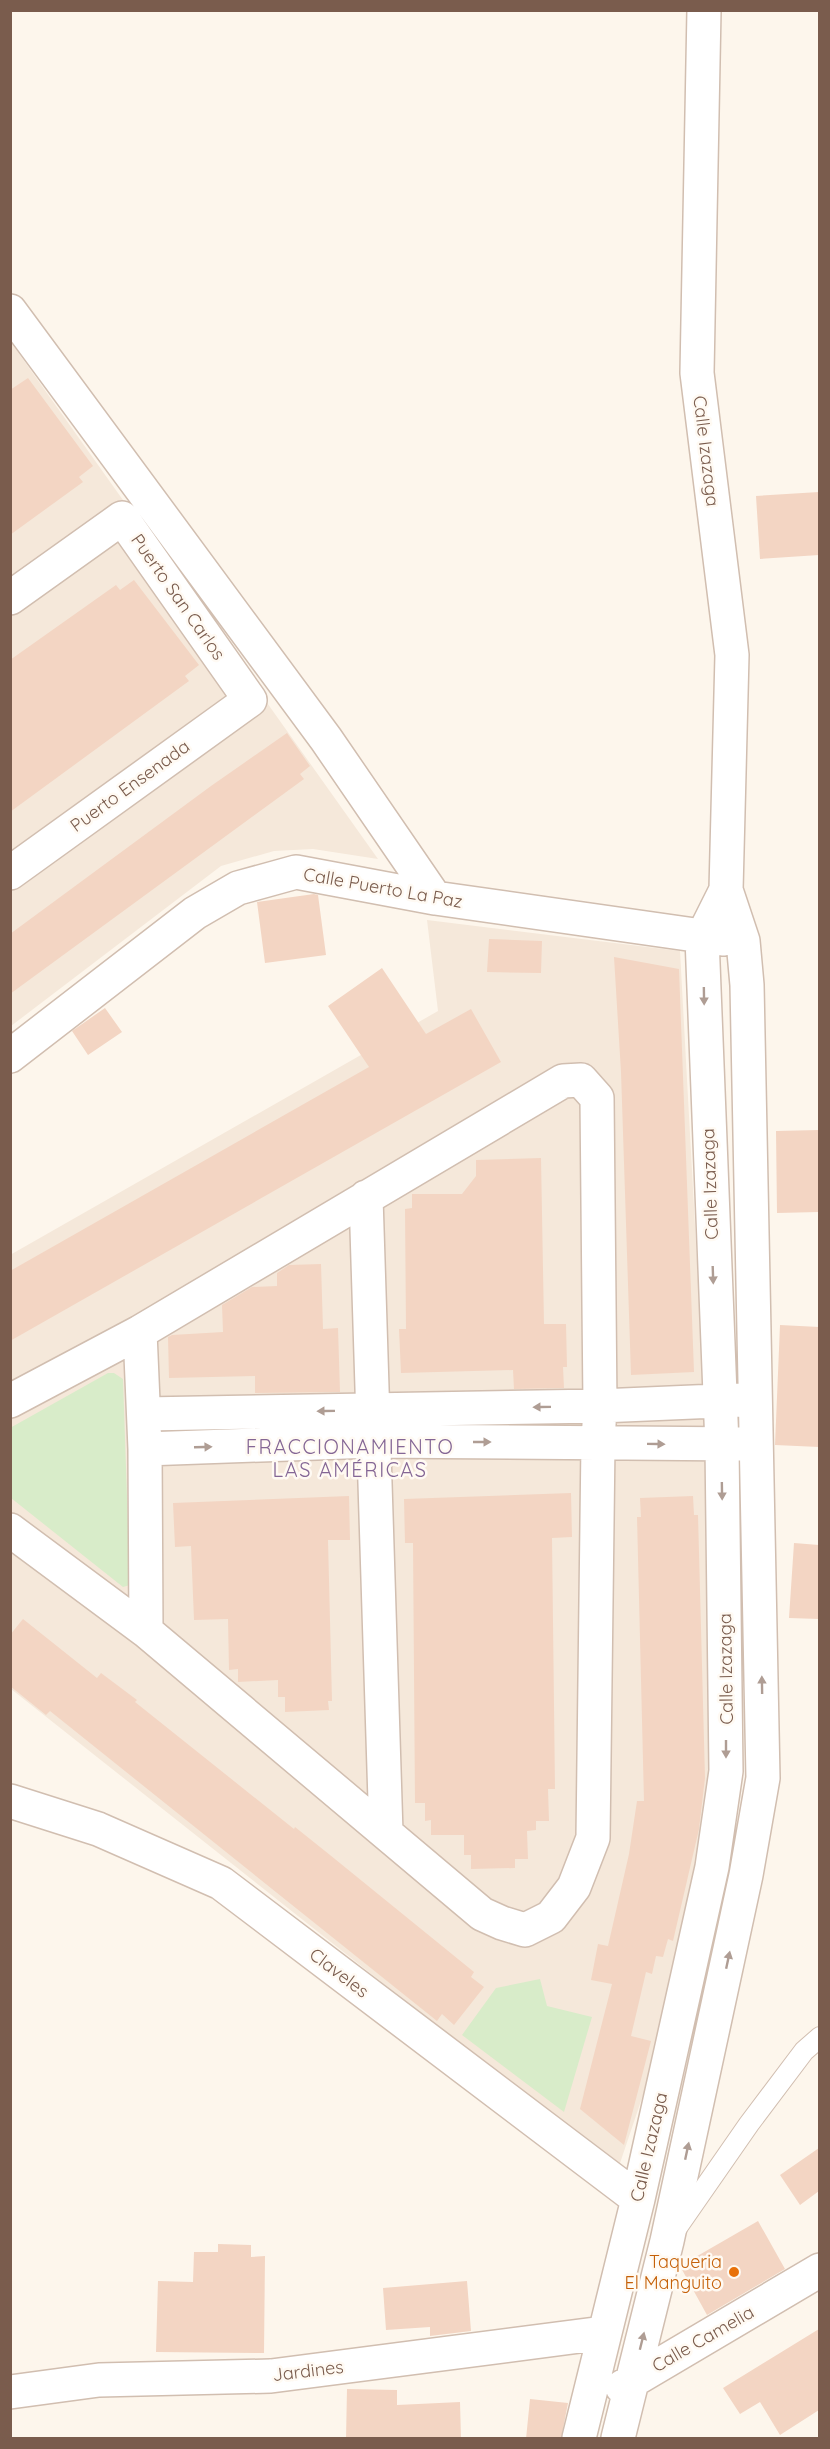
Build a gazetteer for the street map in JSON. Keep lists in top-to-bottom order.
{
  "streets": {
    "street": [
      "Calle Izazaga",
      "Puerto San Carlos",
      "Puerto Ensenada",
      "Calle Puerto La Paz",
      "Claveles",
      "Calle Camelia",
      "Jardines"
    ]
  },
  "crossings": [
    ["Calle Izazaga", "Calle Puerto La Paz"],
    ["Calle Izazaga", "Claveles"],
    ["Calle Izazaga", "Calle Camelia"],
    ["Calle Izazaga", "Jardines"],
    ["Puerto San Carlos", "Puerto Ensenada"]
  ],
  "districts": ["FRACCIONAMIENTO LAS AMÉRICAS"],
  "places": ["Taqueria El Manguito"]
}
